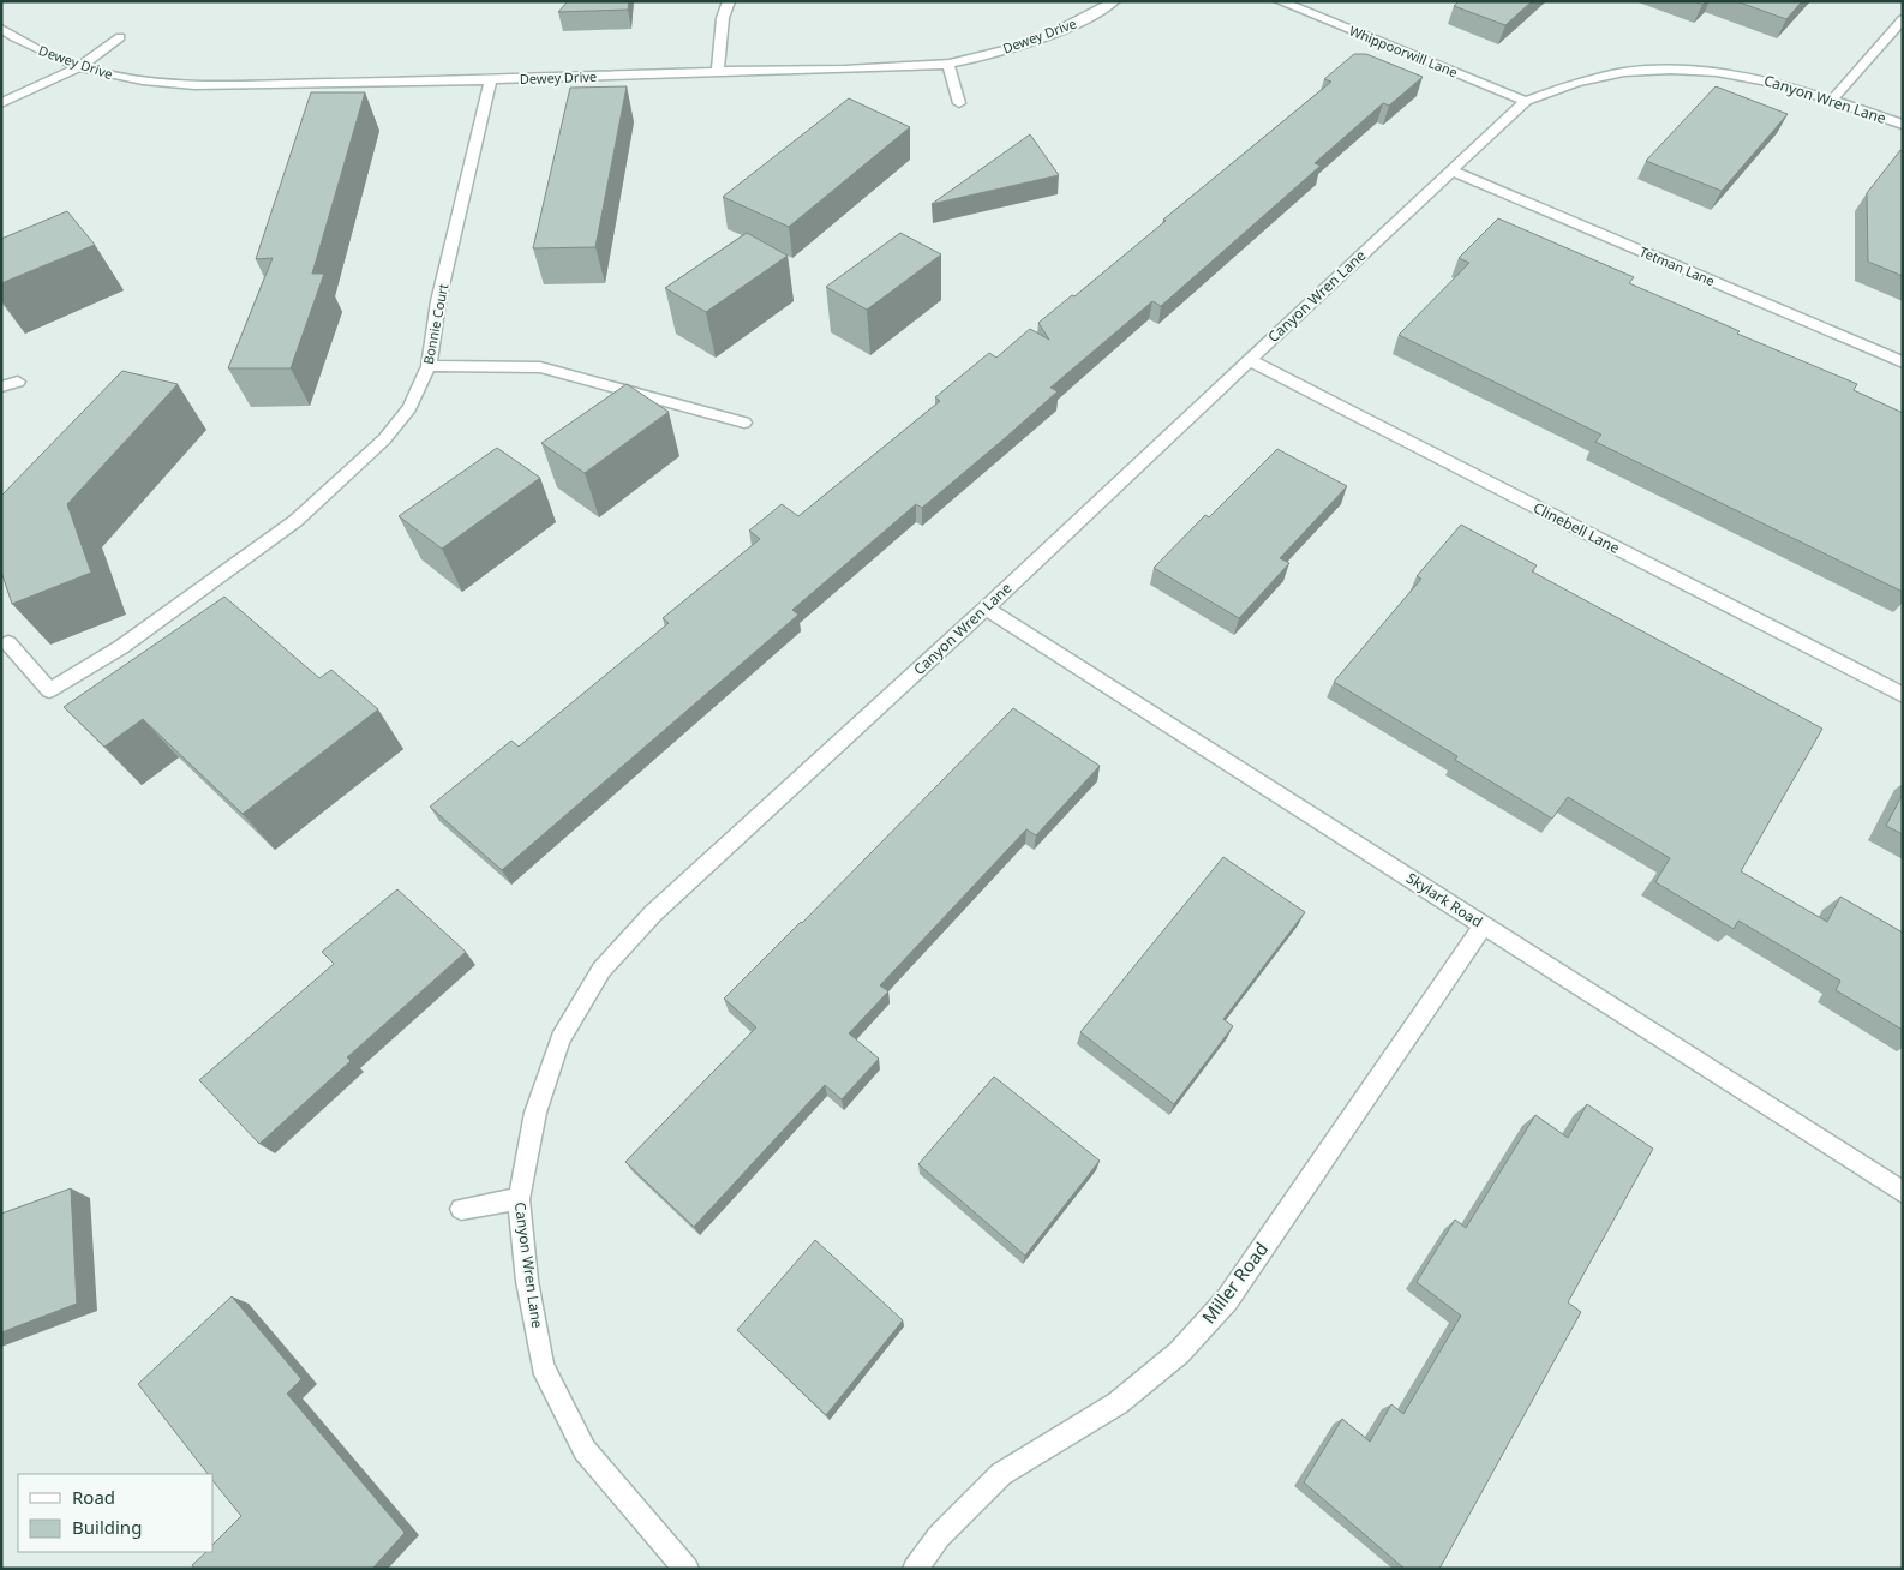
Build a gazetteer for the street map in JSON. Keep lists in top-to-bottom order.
{
  "streets": {
    "street": [
      "Dewey Drive",
      "Whippoorwill Lane",
      "Canyon Wren Lane",
      "Tetman Lane",
      "Bonnie Court",
      "Clinebell Lane",
      "Skylark Road",
      "Miller Road"
    ]
  },
  "crossings": [
    ["Dewey Drive", "Bonnie Court"],
    ["Whippoorwill Lane", "Canyon Wren Lane"],
    ["Canyon Wren Lane", "Tetman Lane"],
    ["Canyon Wren Lane", "Clinebell Lane"],
    ["Canyon Wren Lane", "Skylark Road"],
    ["Skylark Road", "Miller Road"]
  ],
  "legend": ["Road", "Building"]
}
